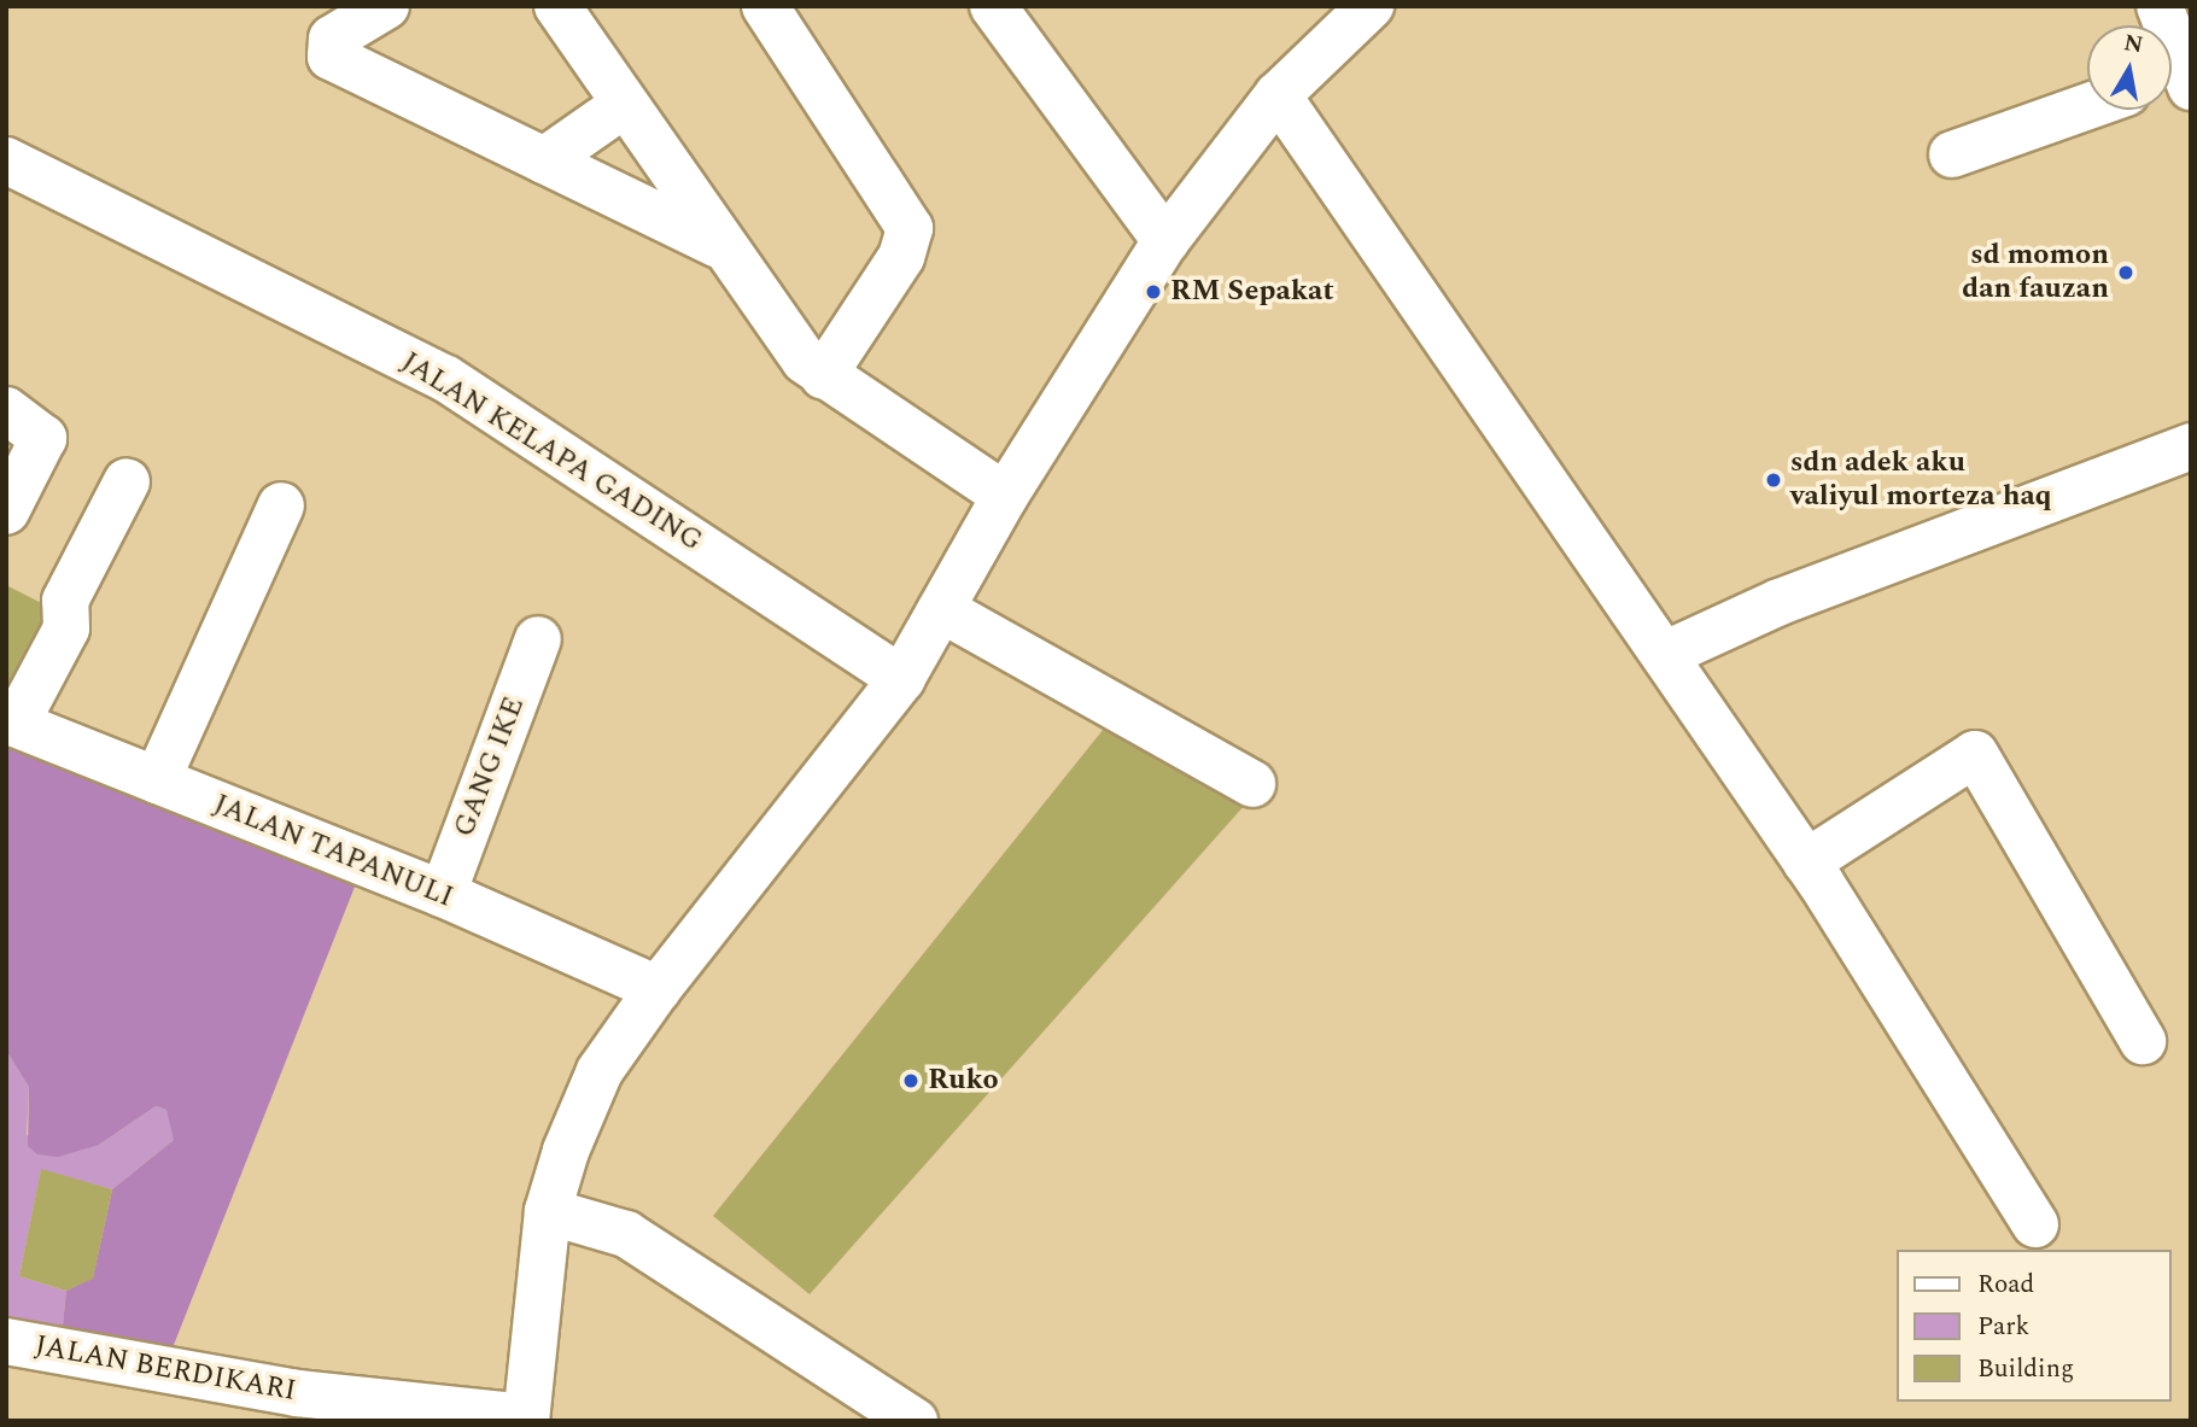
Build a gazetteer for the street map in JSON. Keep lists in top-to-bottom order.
{
  "streets": {
    "street": [
      "JALAN KELAPA GADING",
      "GANG IKE",
      "JALAN TAPANULI",
      "JALAN BERDIKARI"
    ]
  },
  "crossings": [
    ["GANG IKE", "JALAN TAPANULI"]
  ],
  "places": [
    "sd momon dan fauzan",
    "RM Sepakat",
    "sdn adek aku valiyul morteza haq",
    "Ruko"
  ],
  "legend": ["Road", "Park", "Building"],
  "north": "top"
}
